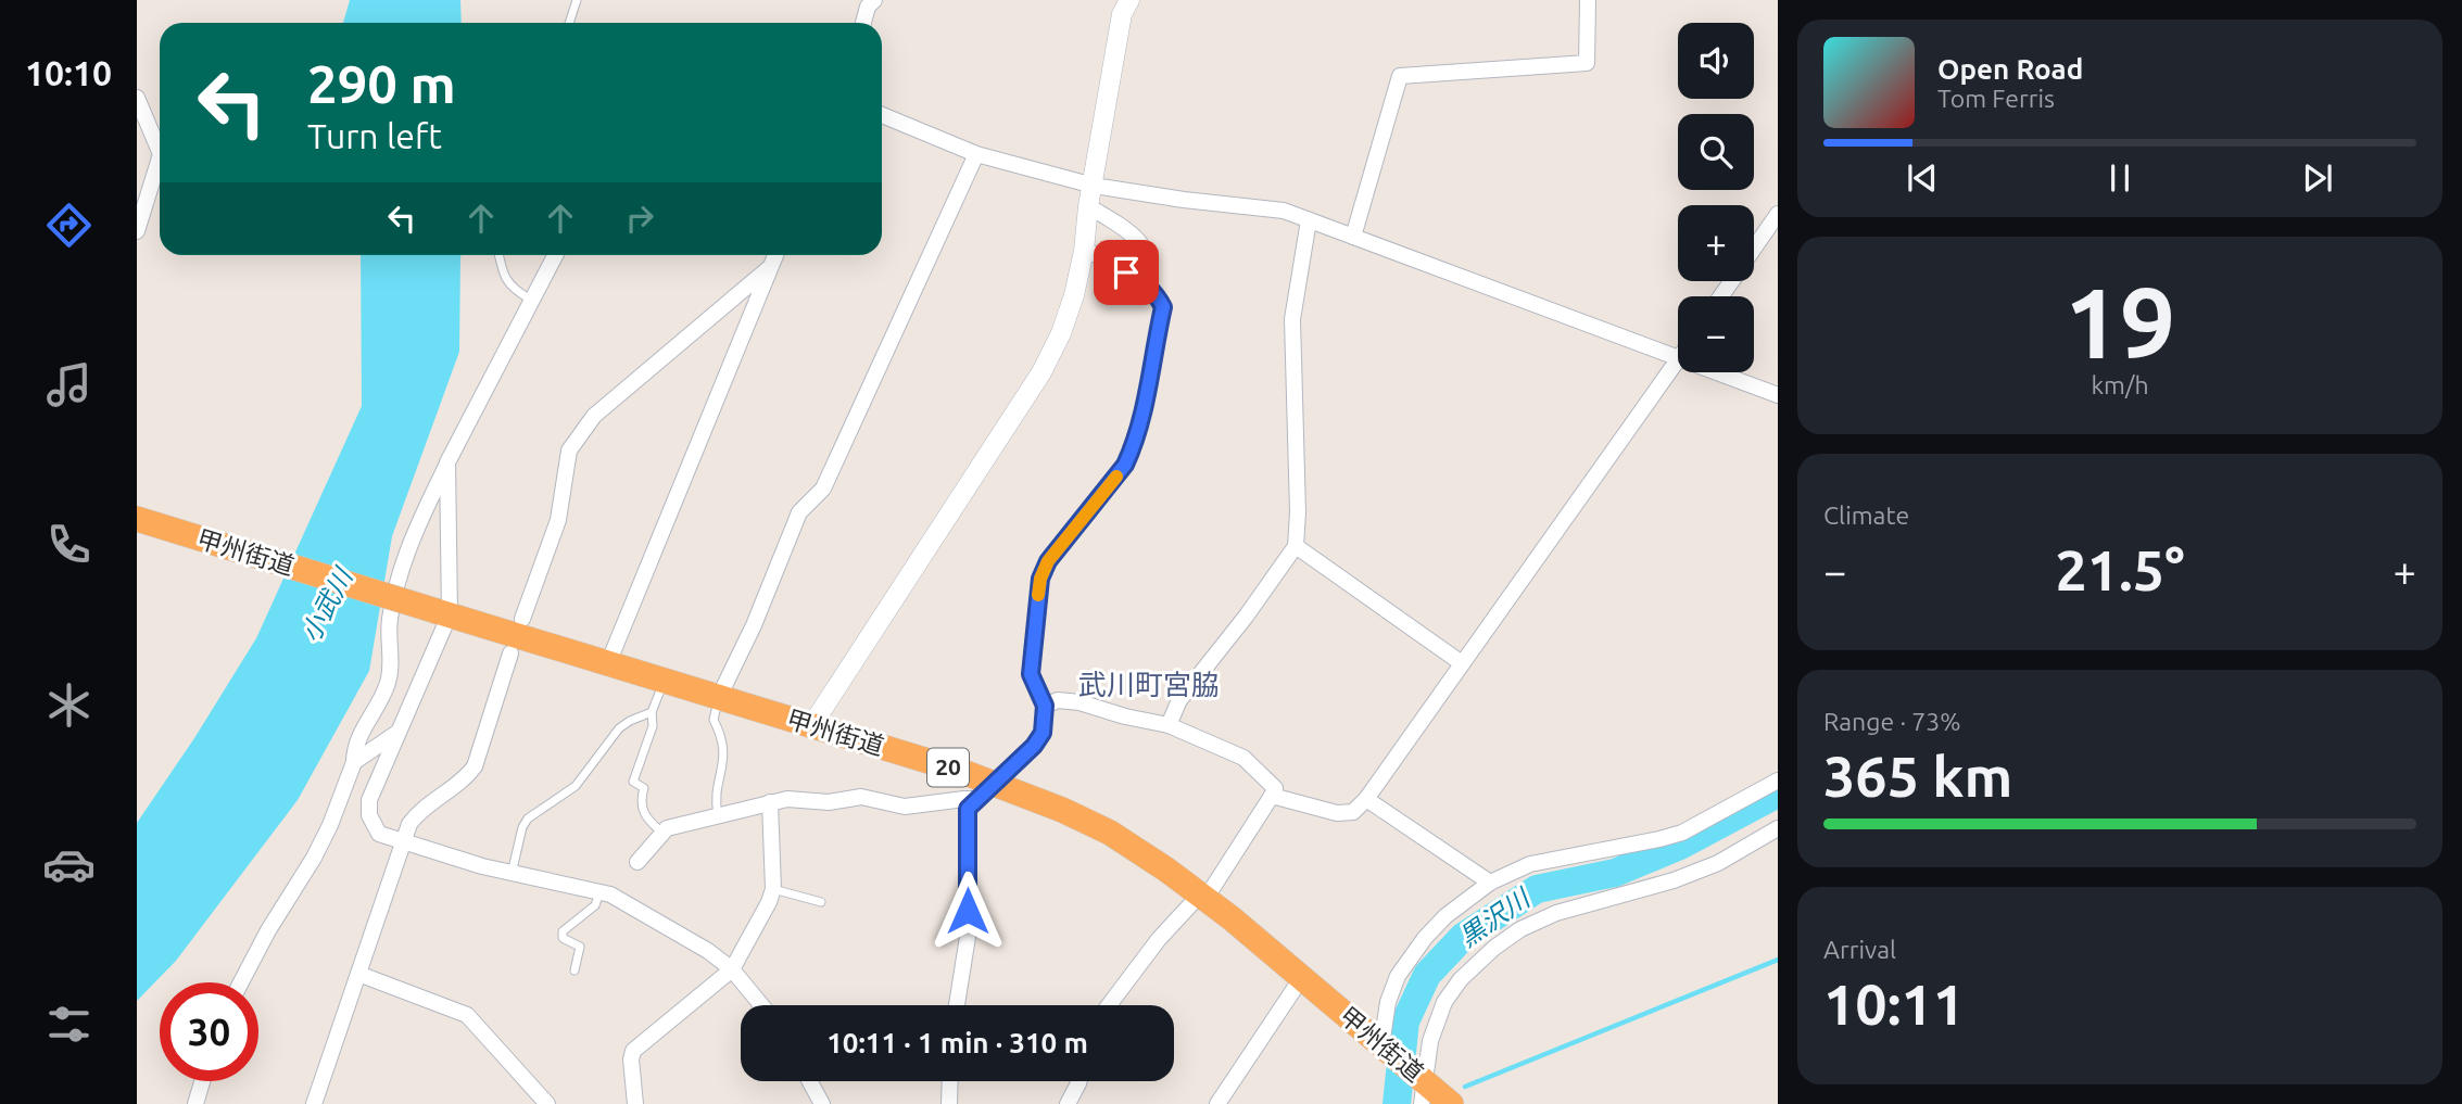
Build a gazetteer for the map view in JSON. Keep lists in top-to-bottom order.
{
  "streets": {
    "highway": ["甲州街道", "20"]
  },
  "districts": ["武川町宮脇"],
  "water": ["小武川", "黒沢川"],
  "page": {
    "tabs": "10:10",
    "map_buttons": ["+", "−"],
    "turn": ["290 m", "Turn left"],
    "song": ["Open Road", "Tom Ferris"],
    "tile": [
      ["19", "km/h"],
      "Climate",
      ["Range · 73%", "365 km"],
      ["Arrival", "10:11"]
    ],
    "heat": ["−", "21.5°", "+"],
    "limit": "30",
    "trip": "10:11 · 1 min · 310 m"
  }
}
